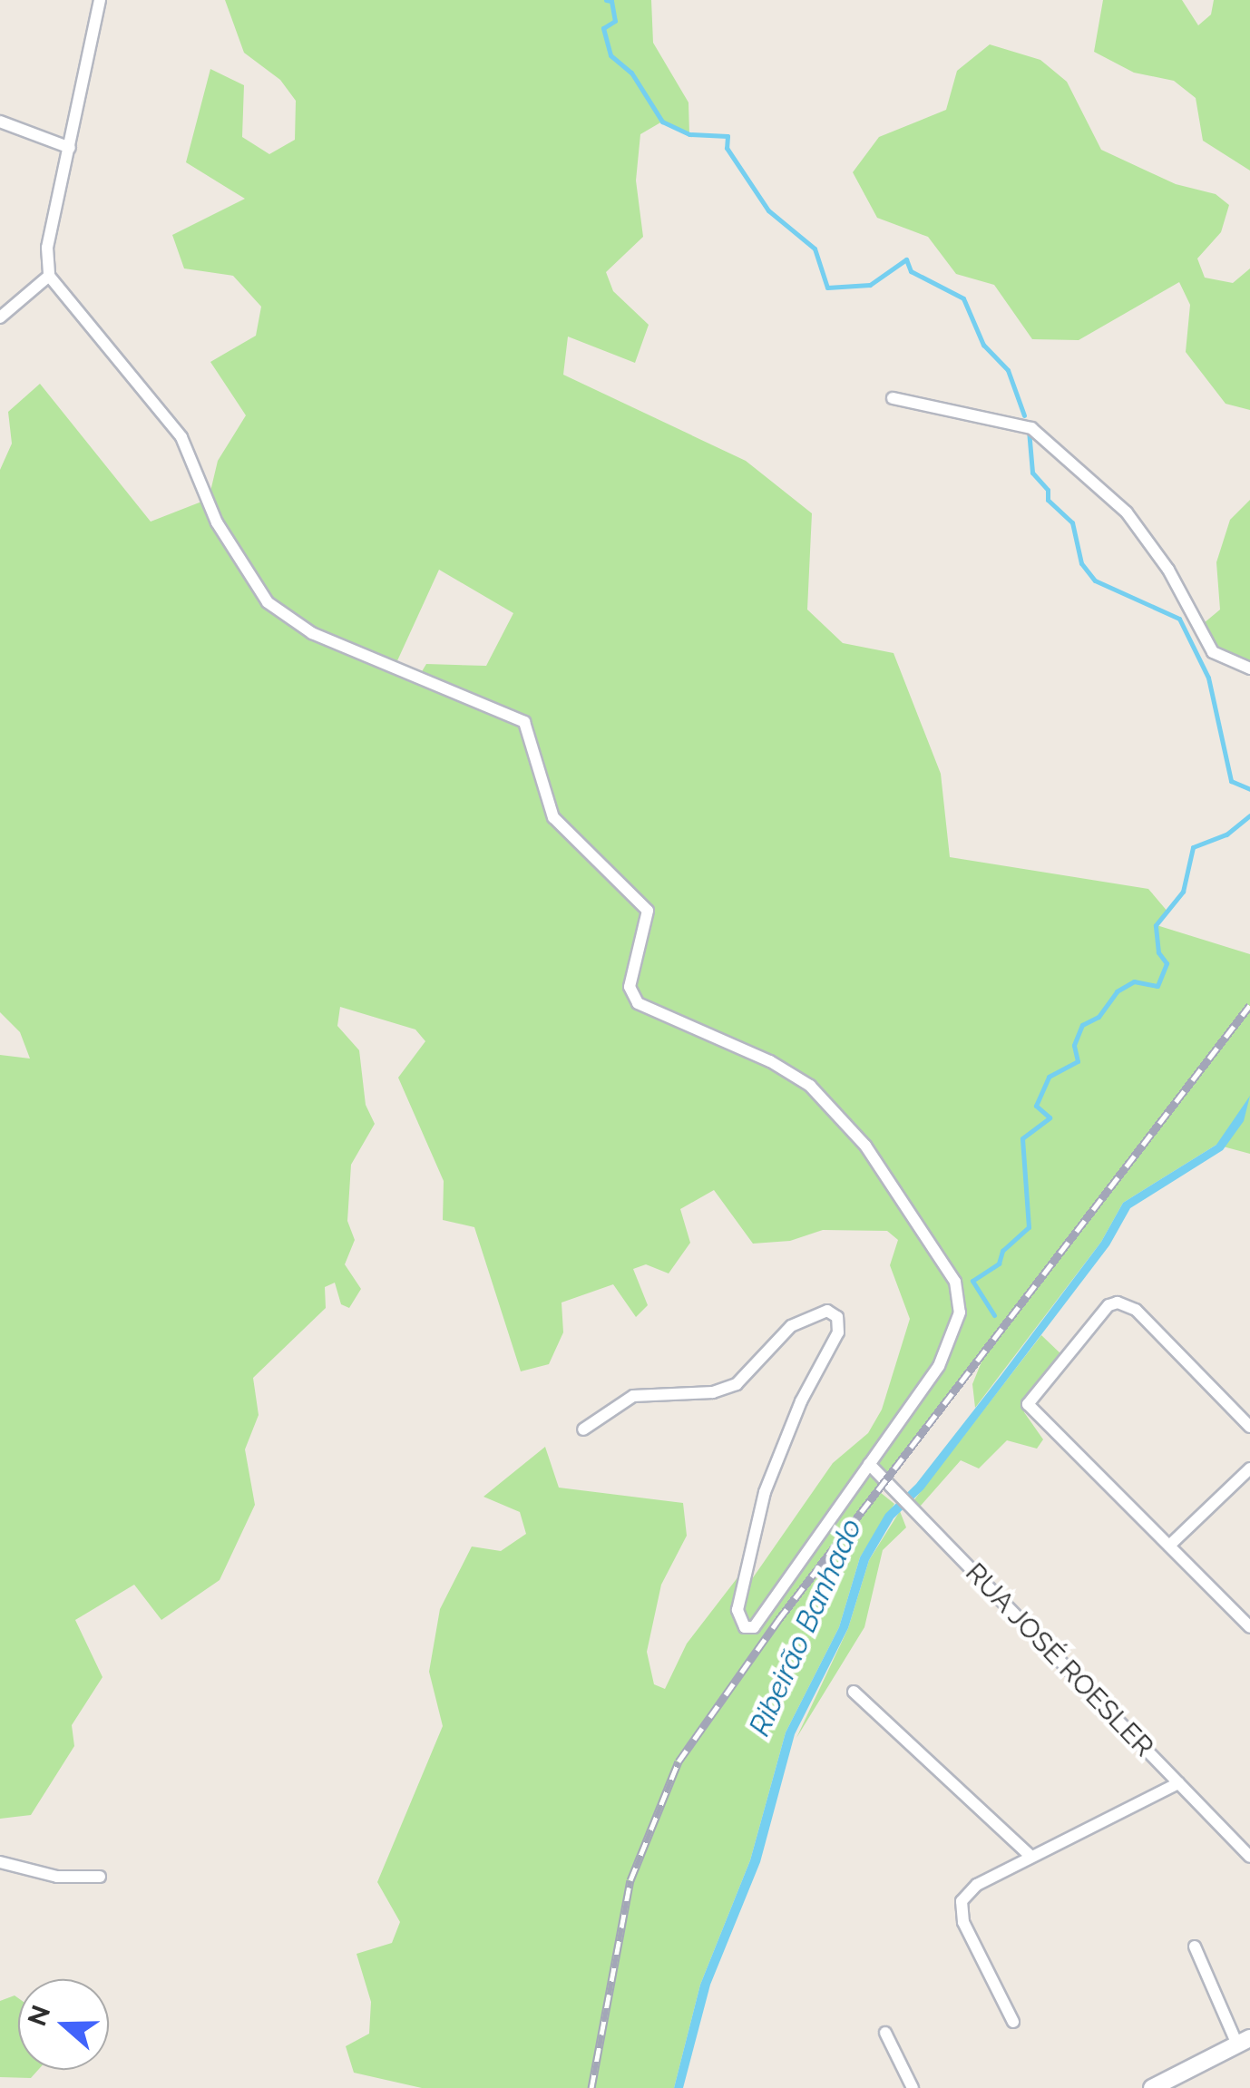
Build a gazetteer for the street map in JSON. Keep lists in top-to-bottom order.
{
  "streets": {
    "street": ["RUA JOSÉ ROESLER"]
  },
  "water": ["Ribeirão Banhado"],
  "north": "left"
}
